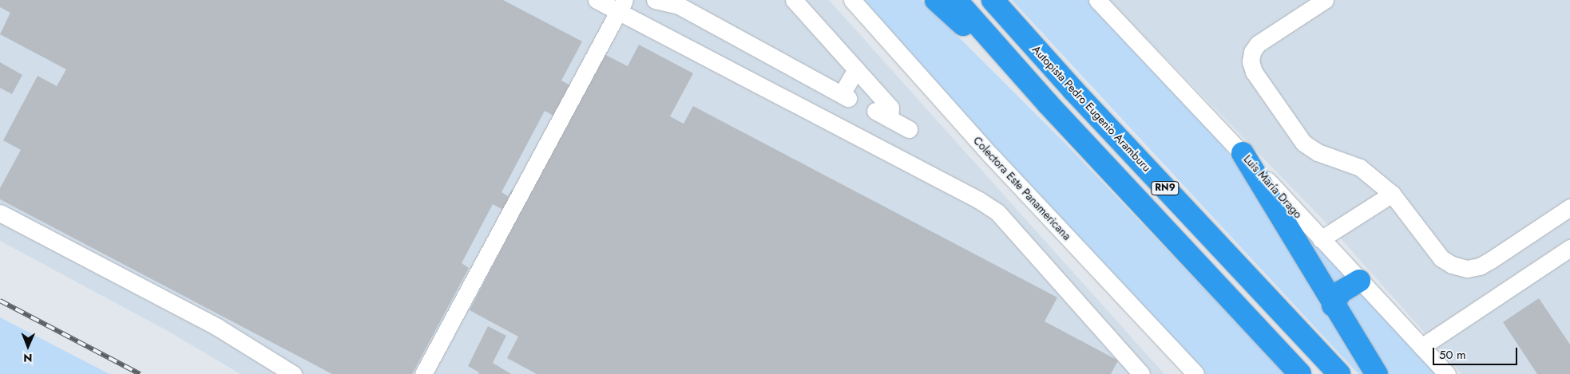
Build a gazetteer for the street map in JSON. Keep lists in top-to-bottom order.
{
  "streets": {
    "highway": ["Autopista Pedro Eugenio Aramburu", "RN9"],
    "street": ["Luis María Drago", "Colectora Este Panamericana"]
  },
  "scale_bar": "50 m",
  "north": "bottom"
}
